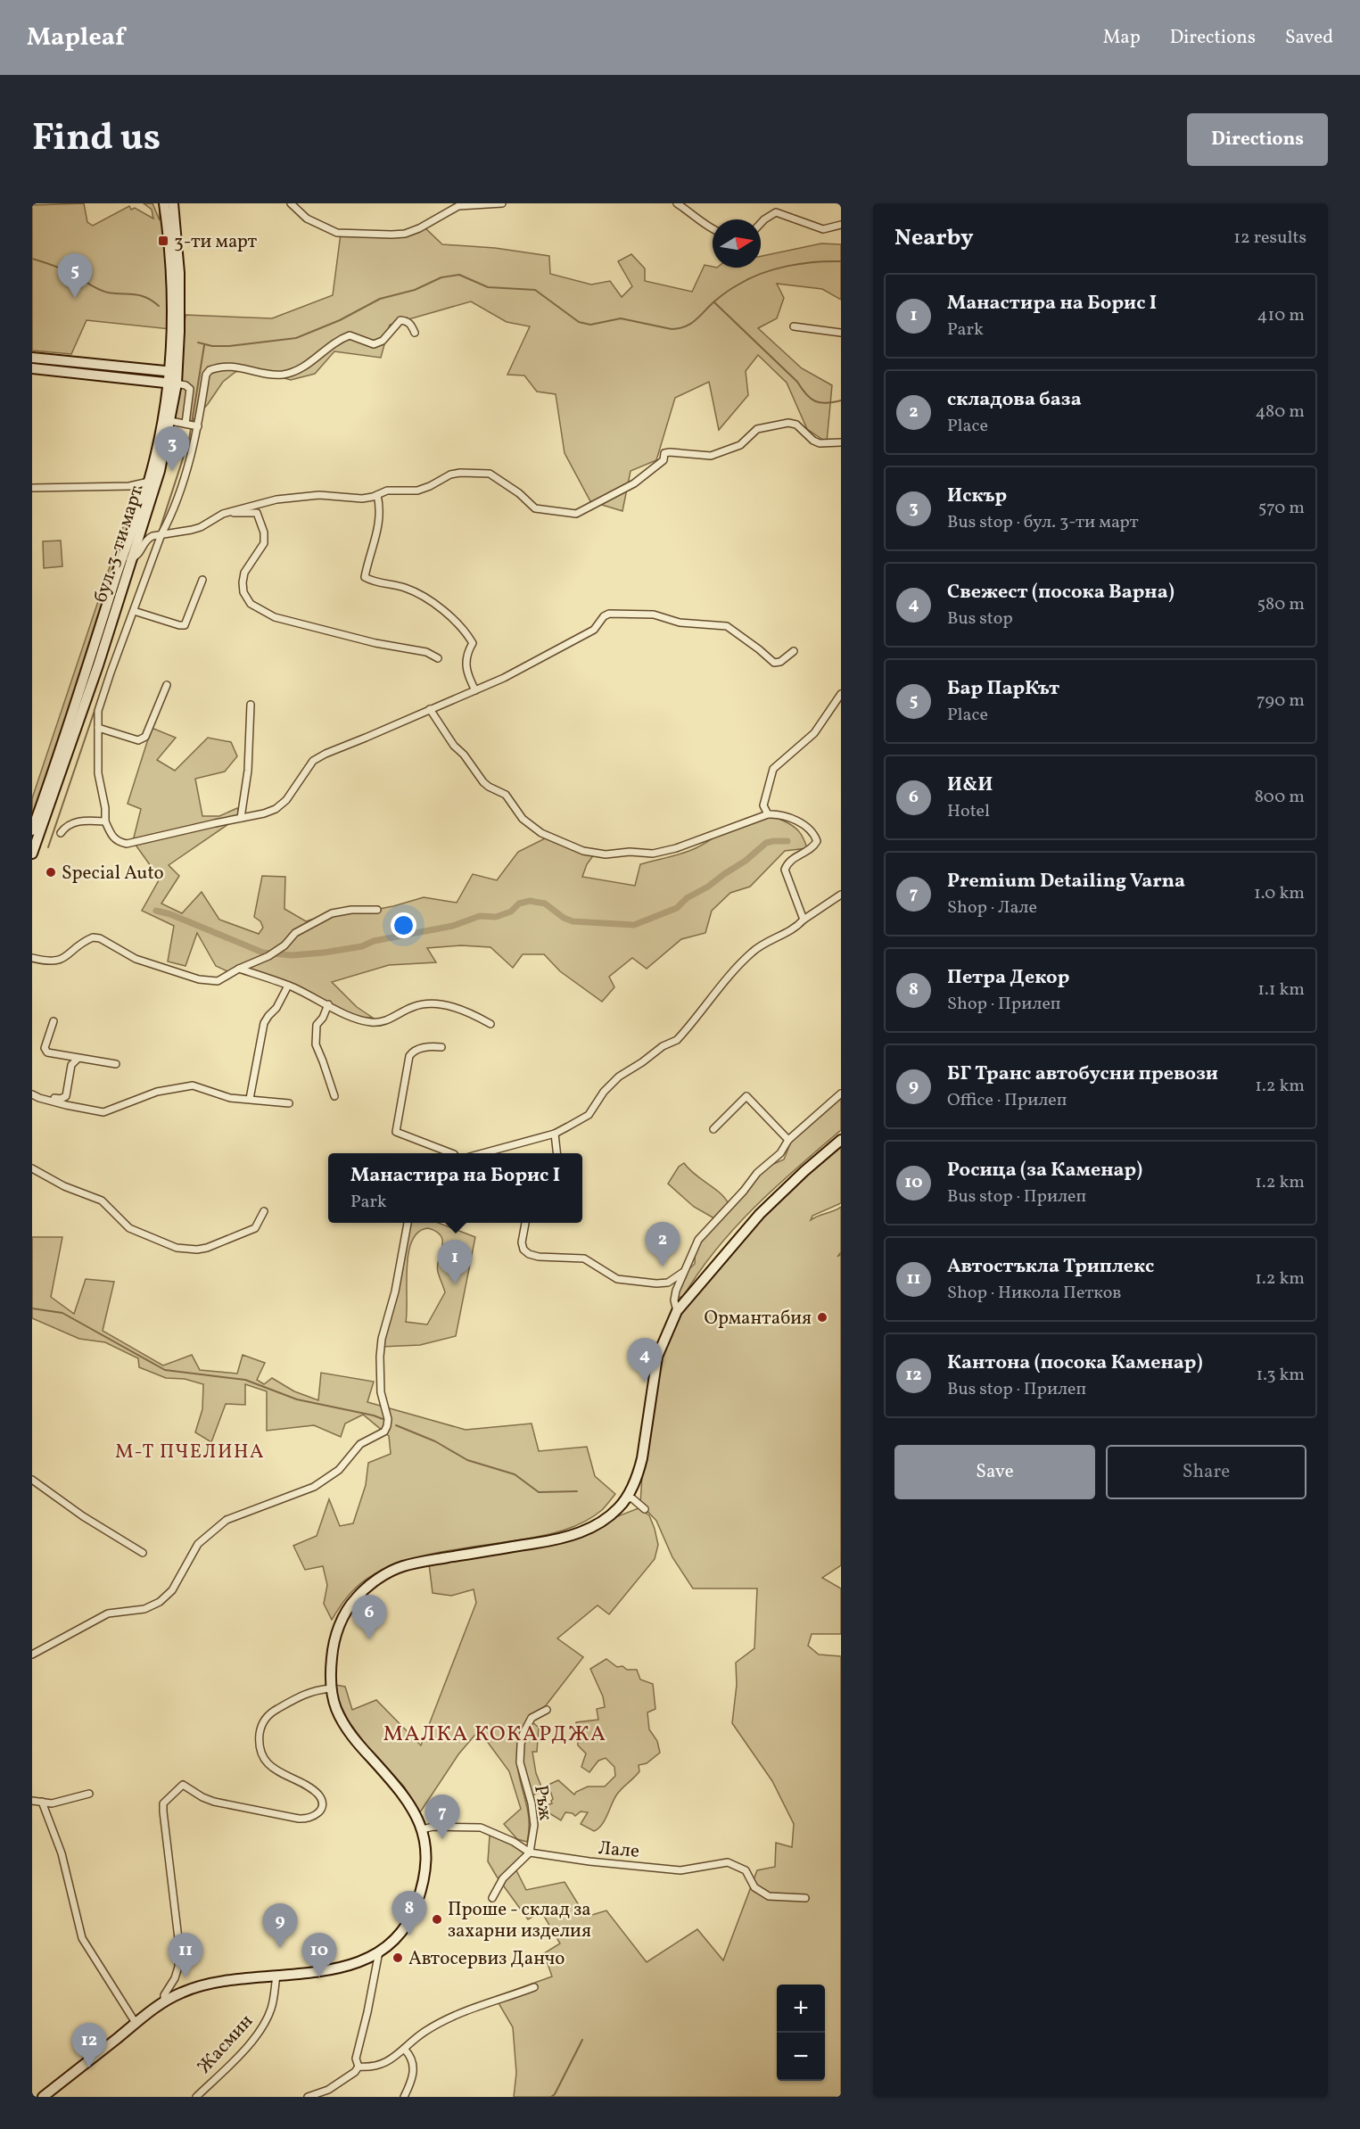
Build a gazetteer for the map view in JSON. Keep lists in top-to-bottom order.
{
  "streets": {
    "street": [
      "бул. 3-ти март",
      "Ръж",
      "Лале",
      "Жасмин"
    ]
  },
  "crossings": [
    ["Ръж", "Лале"]
  ],
  "districts": ["М-Т ПЧЕЛИНА", "МАЛКА КОКАРДЖА"],
  "places": {
    "transit": ["3-ти март"],
    "other": [
      "Special Auto",
      "Ормантабия",
      "Проше - склад за захарни изделия",
      "Автосервиз Данчо"
    ]
  },
  "north": "right",
  "page": {
    "header": "Mapleaf",
    "nav": ["Map", "Directions", "Saved"],
    "title": "Find us",
    "buttons": [
      "Directions",
      ["Save", "Share"]
    ],
    "heading": ["Nearby", "12 results"],
    "pins": [
      "5",
      "3",
      "2",
      "1",
      "4",
      "6",
      "7",
      "8",
      "9",
      "10",
      "11",
      "12"
    ],
    "list": [
      {
        "mark": "1",
        "name": "Манастира на Борис І",
        "note": "Park",
        "value": "410 m"
      },
      {
        "mark": "2",
        "name": "складова база",
        "note": "Place",
        "value": "480 m"
      },
      {
        "mark": "3",
        "name": "Искър",
        "note": "Bus stop · бул. 3-ти март",
        "value": "570 m"
      },
      {
        "mark": "4",
        "name": "Свежест (посока Варна)",
        "note": "Bus stop",
        "value": "580 m"
      },
      {
        "mark": "5",
        "name": "Бар ПарКът",
        "note": "Place",
        "value": "790 m"
      },
      {
        "mark": "6",
        "name": "И&И",
        "note": "Hotel",
        "value": "800 m"
      },
      {
        "mark": "7",
        "name": "Premium Detailing Varna",
        "note": "Shop · Лале",
        "value": "1.0 km"
      },
      {
        "mark": "8",
        "name": "Петра Декор",
        "note": "Shop · Прилеп",
        "value": "1.1 km"
      },
      {
        "mark": "9",
        "name": "БГ Транс автобусни превози",
        "note": "Office · Прилеп",
        "value": "1.2 km"
      },
      {
        "mark": "10",
        "name": "Росица (за Каменар)",
        "note": "Bus stop · Прилеп",
        "value": "1.2 km"
      },
      {
        "mark": "11",
        "name": "Автостъкла Триплекс",
        "note": "Shop · Никола Петков",
        "value": "1.2 km"
      },
      {
        "mark": "12",
        "name": "Кантона (посока Каменар)",
        "note": "Bus stop · Прилеп",
        "value": "1.3 km"
      }
    ],
    "popup": ["Манастира на Борис І", "Park"],
    "map_buttons": ["+", "−"]
  }
}
